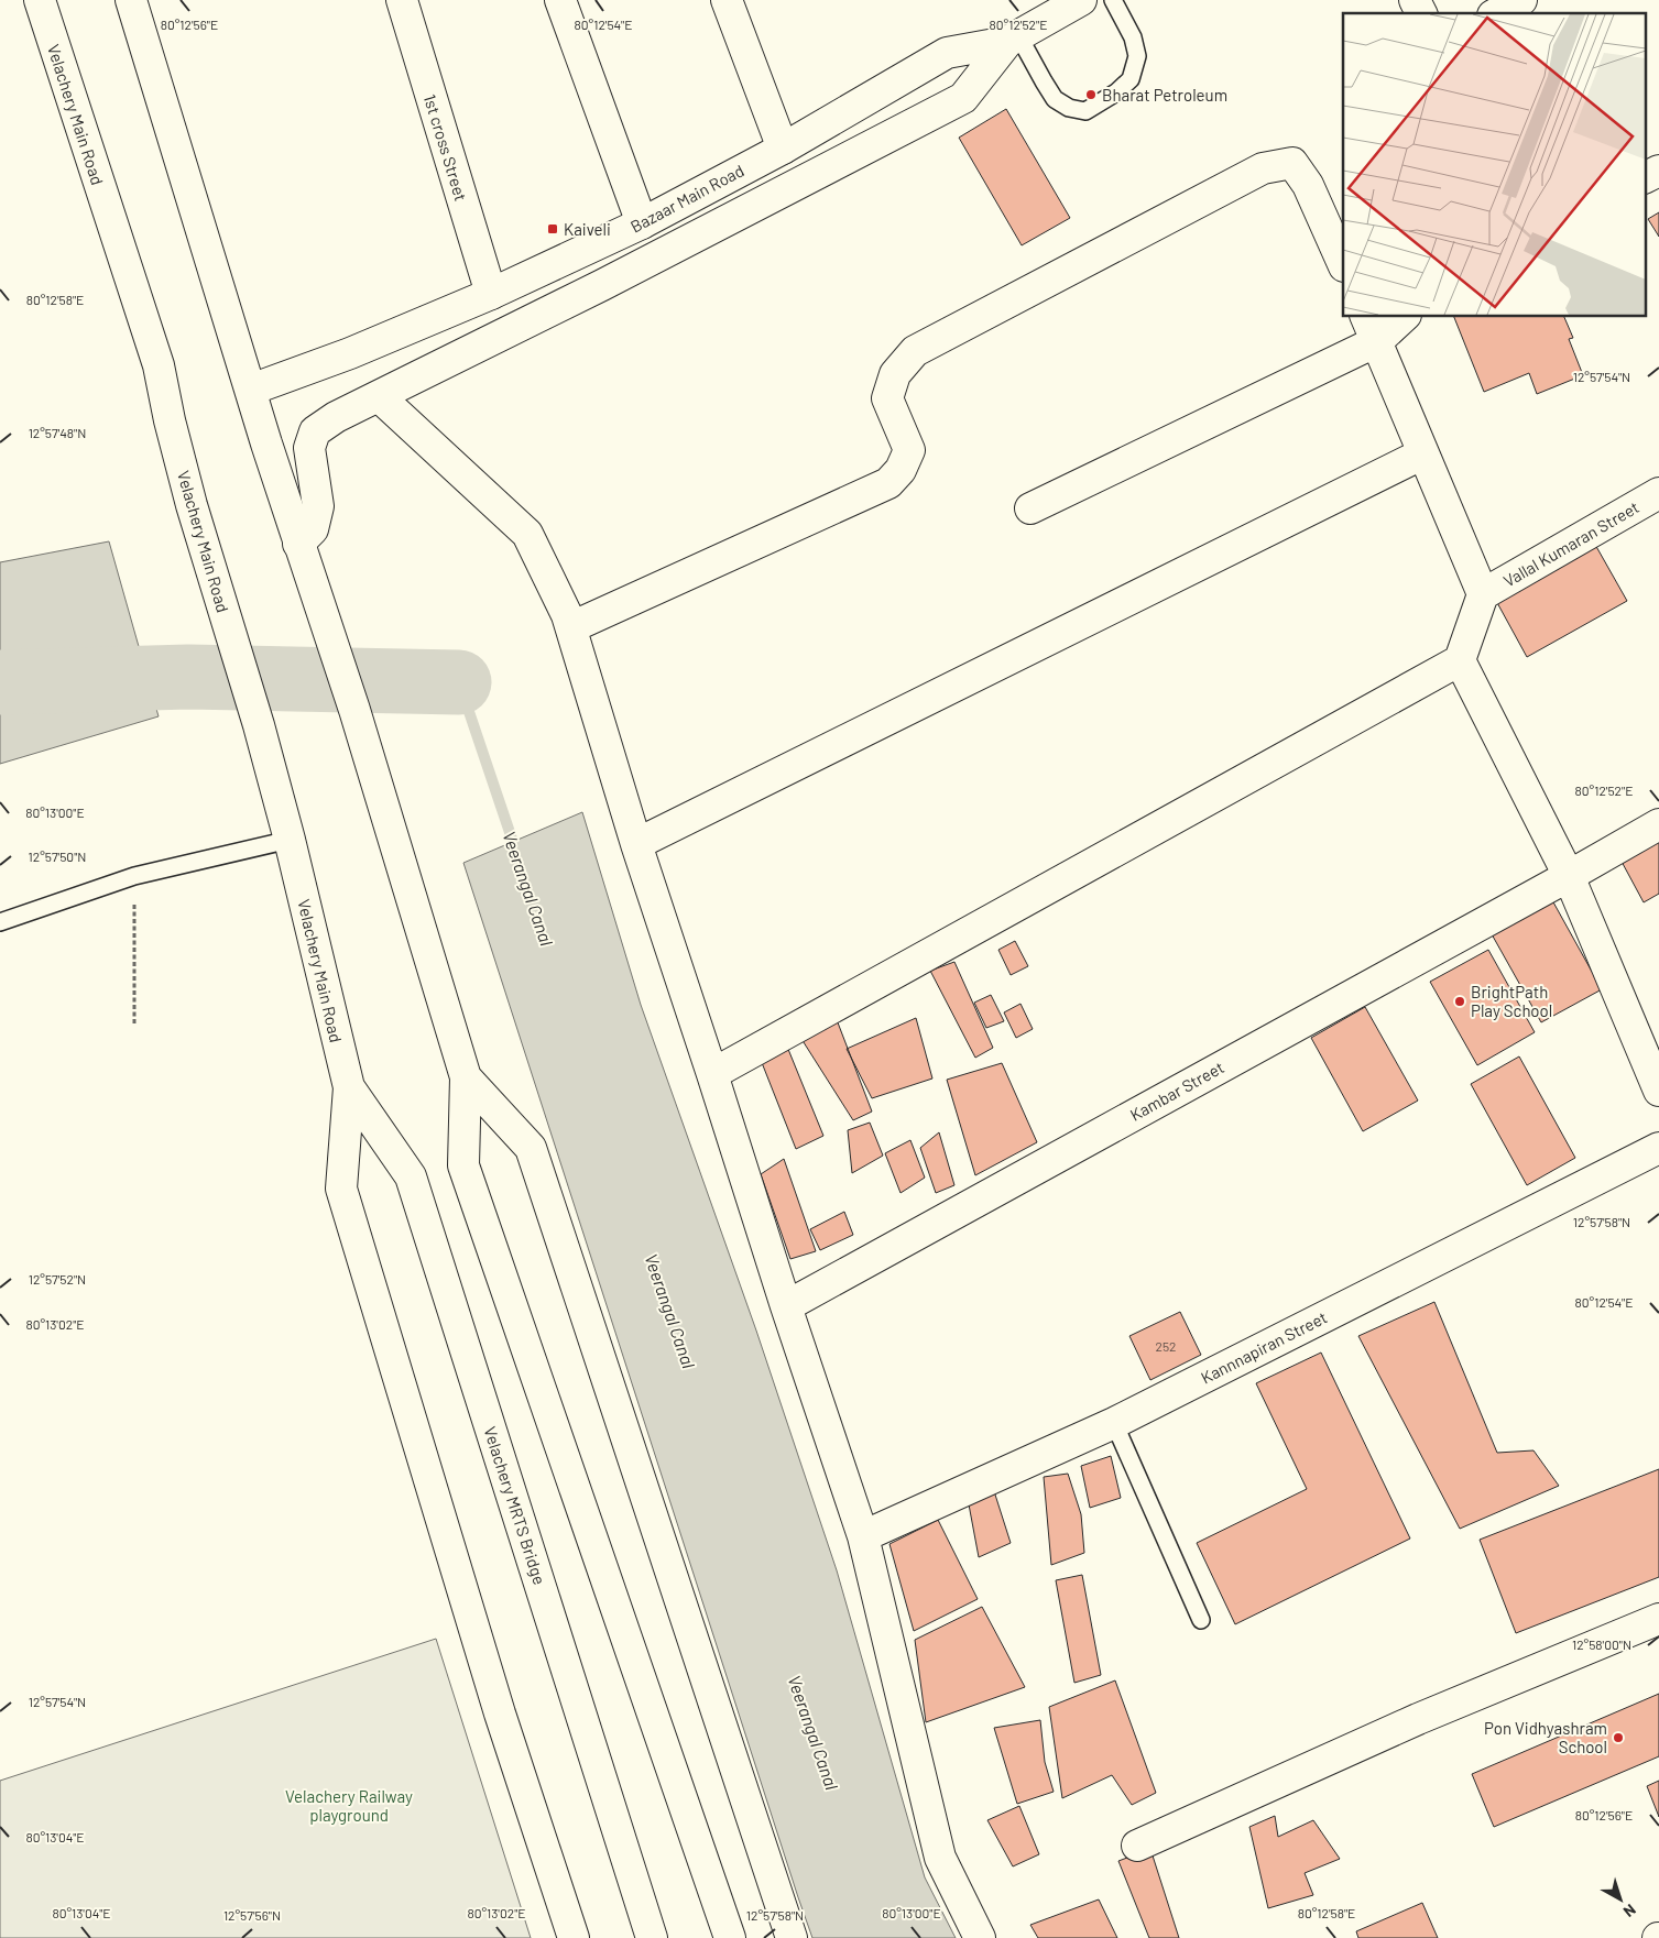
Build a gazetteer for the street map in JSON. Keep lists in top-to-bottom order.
{
  "streets": {
    "street": [
      "Velachery Main Road",
      "1st cross Street",
      "Bazaar Main Road",
      "Vallal Kumaran Street",
      "Kambar Street",
      "Kannnapiran Street",
      "Velachery MRTS Bridge"
    ]
  },
  "crossings": [
    ["Velachery Main Road", "Velachery MRTS Bridge"],
    ["1st cross Street", "Bazaar Main Road"]
  ],
  "water": ["Veerangal Canal"],
  "parks": ["Velachery Railway playground"],
  "places": {
    "other": ["Bharat Petroleum", "BrightPath Play School", "Pon Vidhyashram School"],
    "transit": ["Kaiveli"]
  },
  "house_numbers": ["252"],
  "north": "bottom right",
  "coordinates": [
    "80°12'56\"E",
    "80°12'52\"E",
    "80°12'54\"E",
    "80°12'58\"E",
    "12°57'54\"N",
    "12°57'48\"N",
    "80°13'00\"E",
    "12°57'50\"N",
    "12°57'58\"N",
    "12°57'52\"N",
    "80°13'02\"E",
    "12°58'00\"N",
    "80°13'04\"E",
    "12°57'56\"N"
  ]
}
